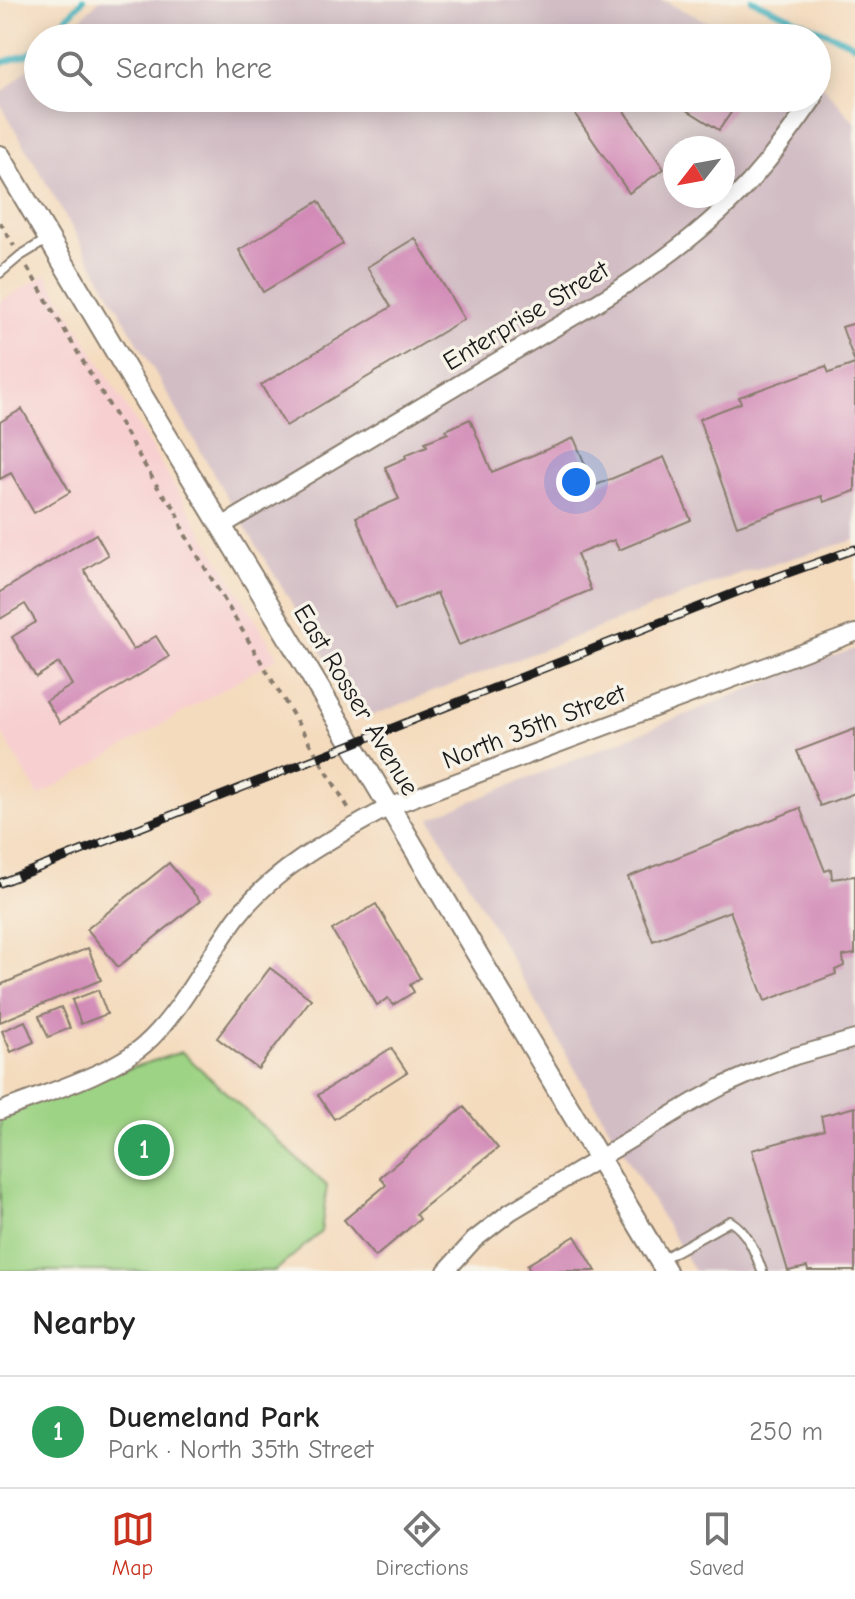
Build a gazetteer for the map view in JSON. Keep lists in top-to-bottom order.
{
  "streets": {
    "street": ["Enterprise Street", "East Rosser Avenue", "North 35th Street"]
  },
  "crossings": [
    ["Enterprise Street", "East Rosser Avenue"],
    ["East Rosser Avenue", "North 35th Street"]
  ],
  "north": "bottom left",
  "page": {
    "search": "Search here",
    "pins": "1",
    "heading": "Nearby",
    "list": [
      {
        "mark": "1",
        "name": "Duemeland Park",
        "note": "Park · North 35th Street",
        "value": "250 m"
      }
    ],
    "nav": ["Map", "Directions", "Saved"]
  }
}
